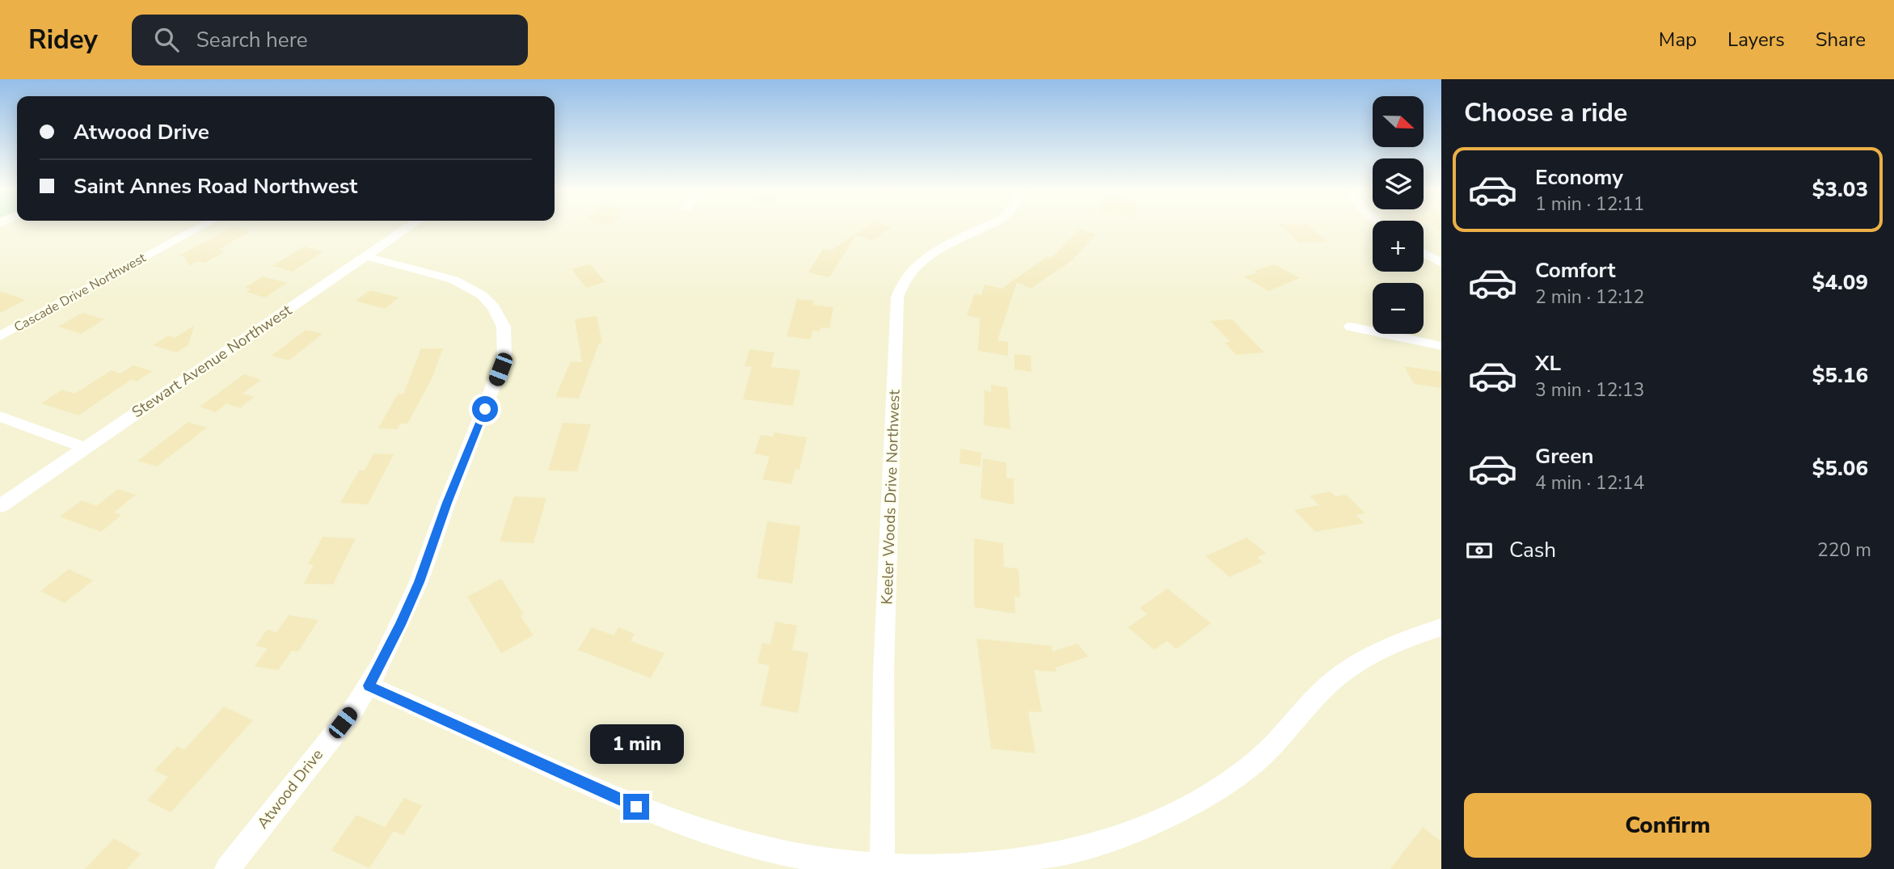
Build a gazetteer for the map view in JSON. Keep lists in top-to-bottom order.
{
  "streets": {
    "street": [
      "Cascade Drive Northwest",
      "Stewart Avenue Northwest",
      "Keeler Woods Drive Northwest",
      "Atwood Drive"
    ]
  },
  "crossings": [
    ["Stewart Avenue Northwest", "Atwood Drive"]
  ],
  "north": "right",
  "page": {
    "header": "Ridey",
    "search": "Search here",
    "nav": ["Map", "Layers", "Share"],
    "heading": "Choose a ride",
    "map_buttons": ["+", "−"],
    "banner": ["Atwood Drive", "Saint Annes Road Northwest"],
    "list": [
      {
        "name": "Economy",
        "note": "1 min · 12:11",
        "value": "$3.03"
      },
      {
        "name": "Comfort",
        "note": "2 min · 12:12",
        "value": "$4.09"
      },
      {
        "name": "XL",
        "note": "3 min · 12:13",
        "value": "$5.16"
      },
      {
        "name": "Green",
        "note": "4 min · 12:14",
        "value": "$5.06"
      }
    ],
    "pay": ["Cash", "220 m"],
    "bubble": "1 min",
    "buttons": "Confirm"
  }
}
